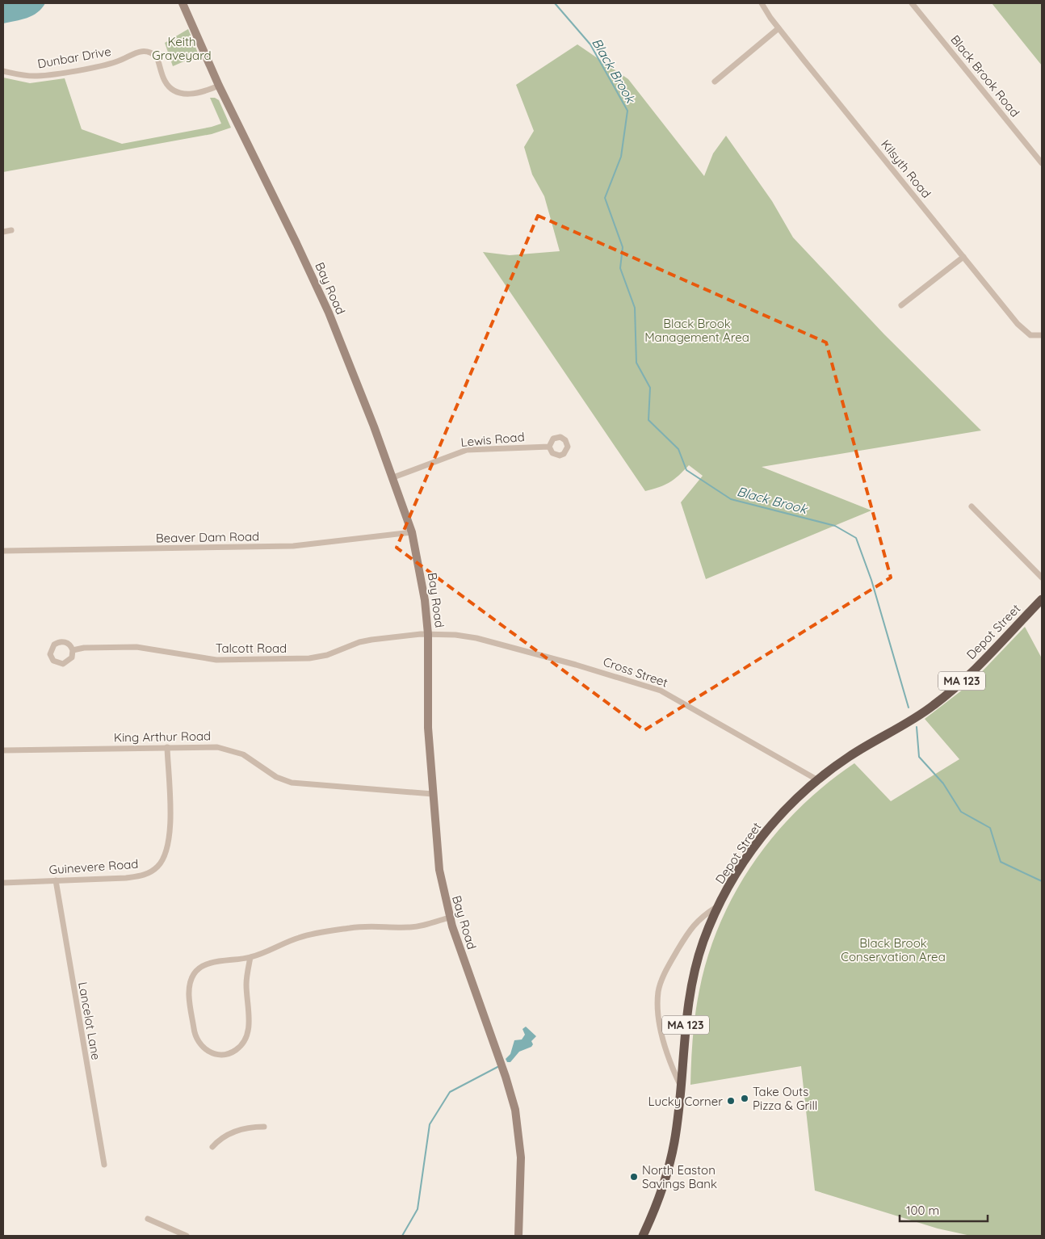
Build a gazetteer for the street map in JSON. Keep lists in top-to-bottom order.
{
  "streets": {
    "highway": ["Depot Street", "MA 123"],
    "main road": ["Bay Road"],
    "street": [
      "Dunbar Drive",
      "Black Brook Road",
      "Kilsyth Road",
      "Lewis Road",
      "Beaver Dam Road",
      "Talcott Road",
      "Cross Street",
      "King Arthur Road",
      "Guinevere Road",
      "Lancelot Lane"
    ]
  },
  "crossings": [
    ["Dunbar Drive", "Bay Road"],
    ["Bay Road", "Lewis Road"],
    ["Bay Road", "Beaver Dam Road"],
    ["Bay Road", "Talcott Road"],
    ["Bay Road", "Cross Street"],
    ["Bay Road", "King Arthur Road"],
    ["Depot Street", "Cross Street"],
    ["Talcott Road", "Cross Street"],
    ["King Arthur Road", "Guinevere Road"],
    ["Guinevere Road", "Lancelot Lane"]
  ],
  "water": ["Black Brook"],
  "parks": ["Keith Graveyard", "Black Brook Management Area", "Black Brook Conservation Area"],
  "places": ["Take Outs Pizza & Grill", "Lucky Corner", "North Easton Savings Bank"],
  "scale_bar": "100 m"
}
